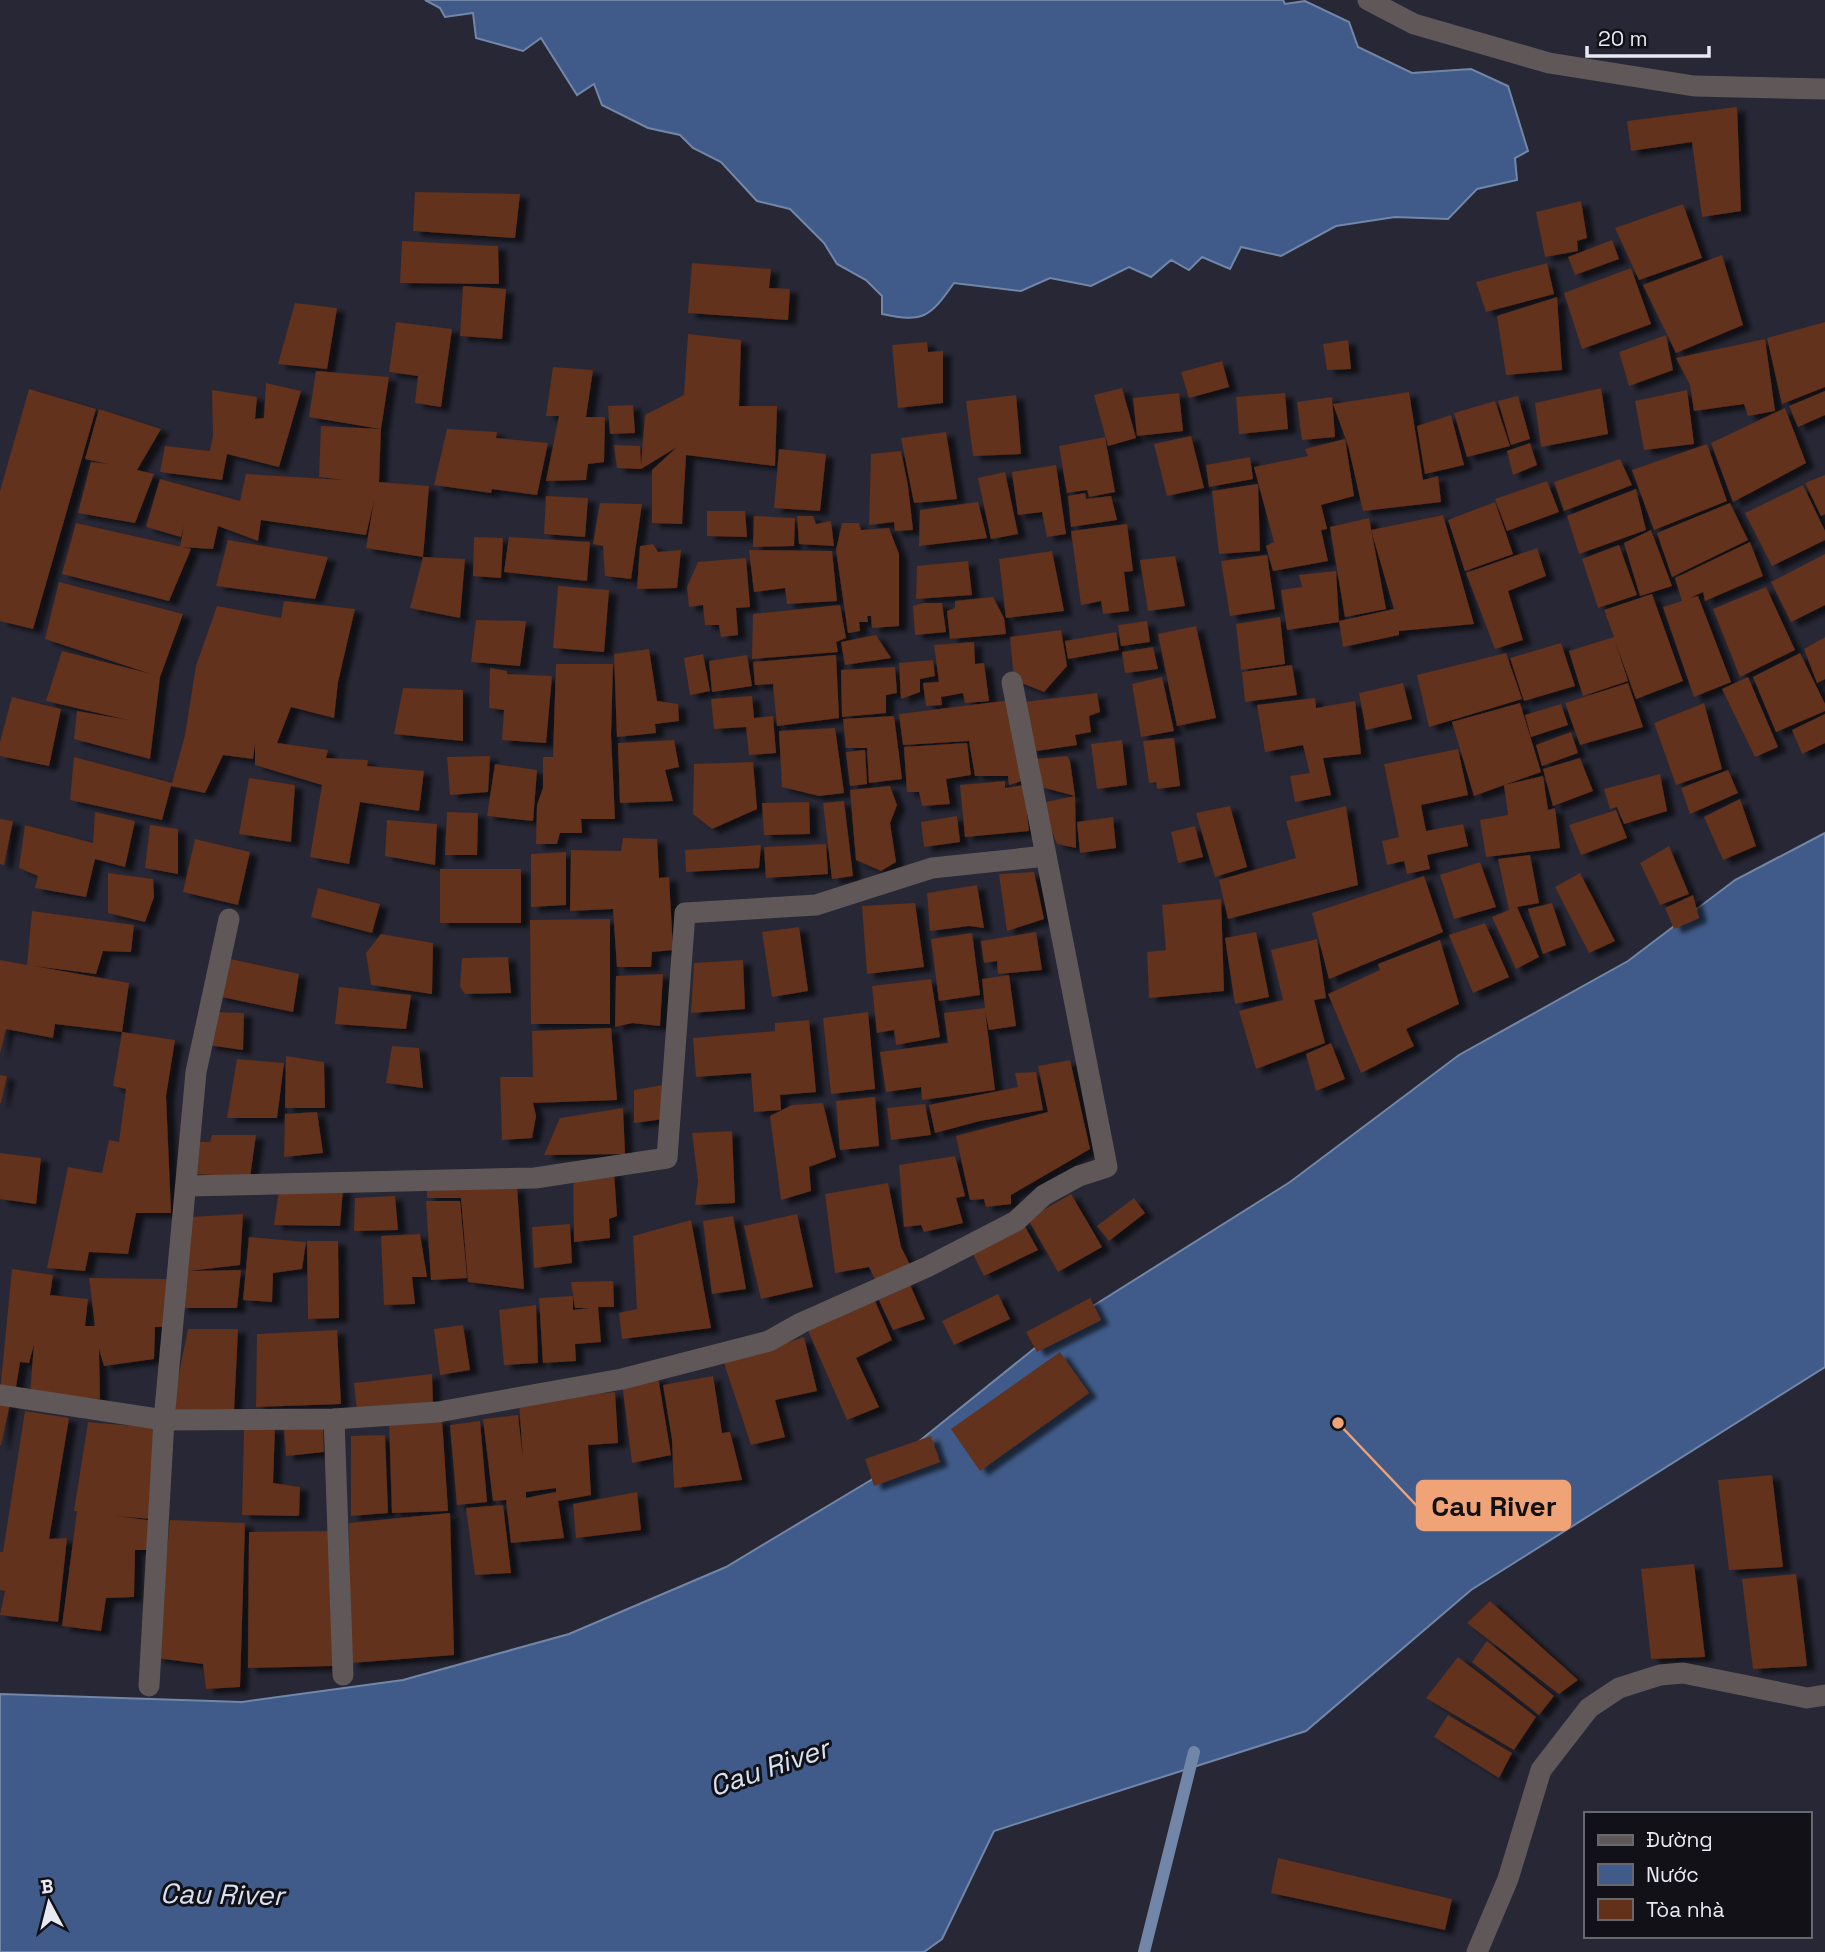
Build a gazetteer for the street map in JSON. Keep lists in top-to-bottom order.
{
  "water": ["Cau River"],
  "places": ["Cau River"],
  "legend": ["Đường", "Nước", "Tòa nhà"],
  "scale_bar": "20 m",
  "north": "top"
}
